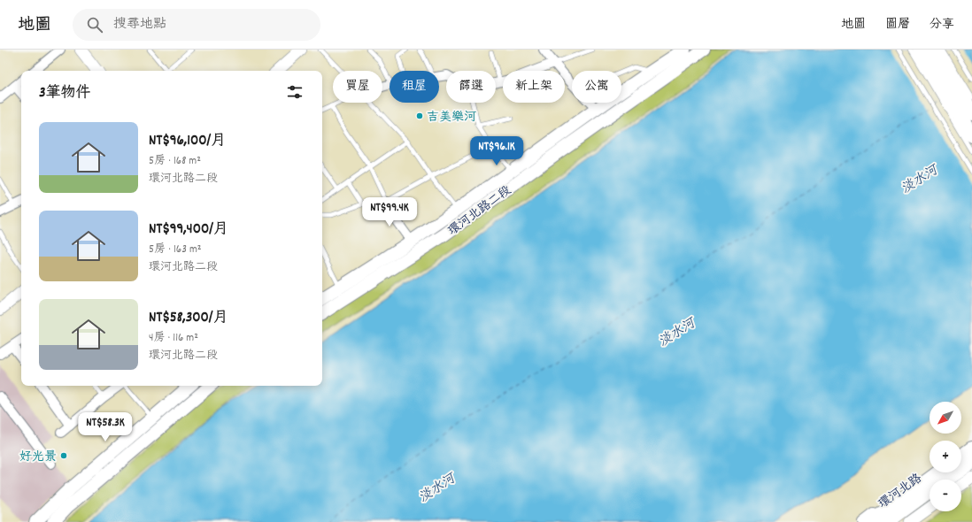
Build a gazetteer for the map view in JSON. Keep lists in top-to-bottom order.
{
  "streets": {
    "main road": ["環河北路二段"],
    "street": ["環河北路"]
  },
  "water": ["淡水河"],
  "places": ["吉美樂河", "好光景"],
  "north": "bottom left",
  "page": {
    "header": "地圖",
    "search": "搜尋地點",
    "nav": ["地圖", "圖層", "分享"],
    "chip": [
      "買屋",
      "租屋",
      "篩選",
      "新上架",
      "公寓"
    ],
    "heading": "3筆物件",
    "list": [
      {
        "name": "NT$96,100/月",
        "note": "5房 · 168 m² · 環河北路二段"
      },
      {
        "name": "NT$99,400/月",
        "note": "5房 · 163 m² · 環河北路二段"
      },
      {
        "name": "NT$58,300/月",
        "note": "4房 · 116 m² · 環河北路二段"
      }
    ],
    "price": ["NT$96.1K", "NT$99.4K", "NT$58.3K"],
    "map_buttons": ["+", "−"]
  }
}
